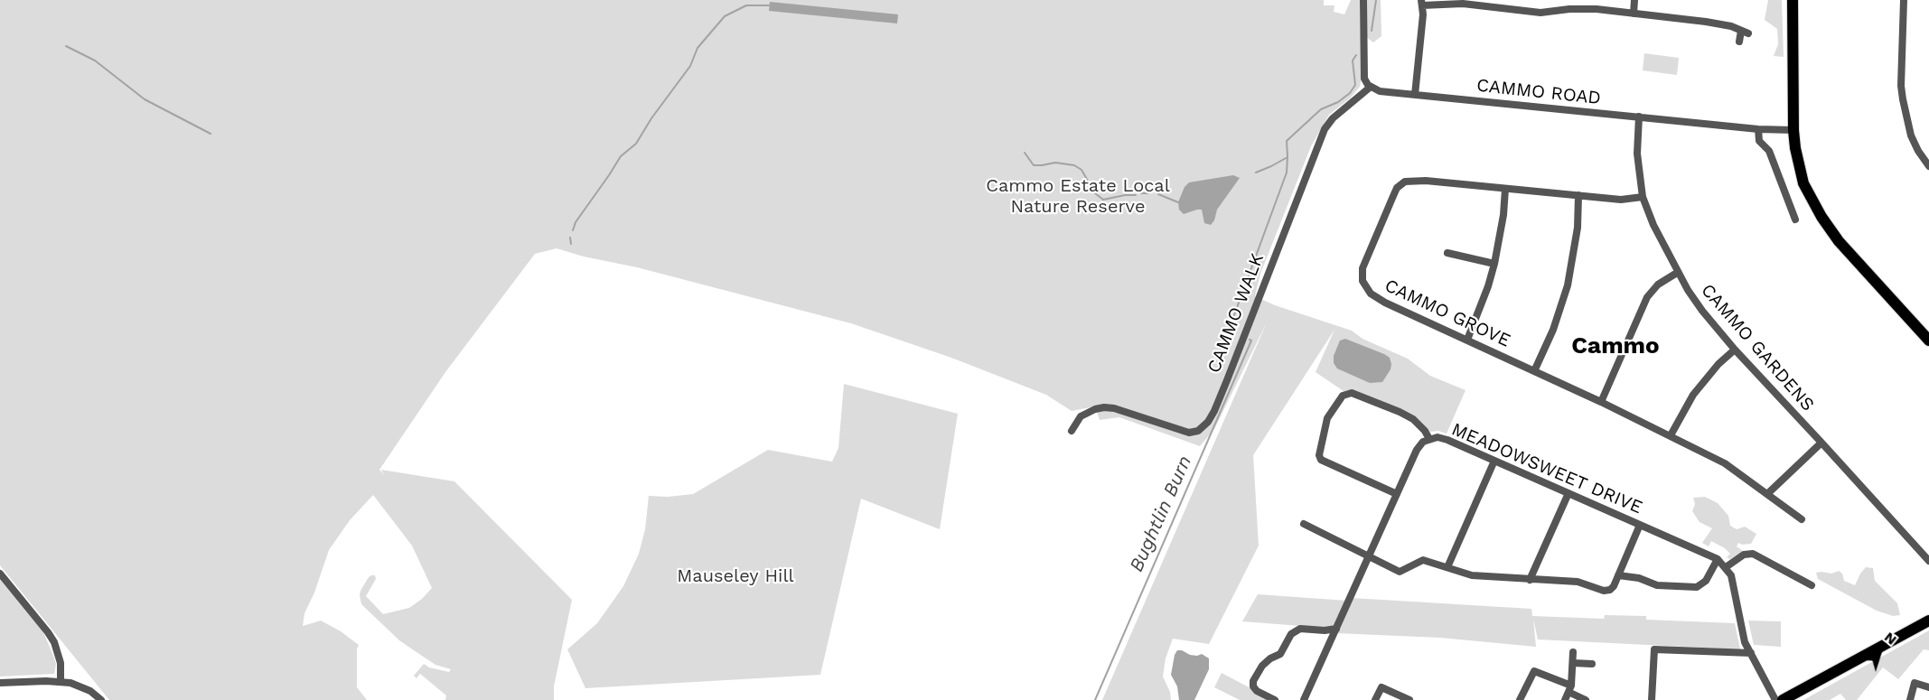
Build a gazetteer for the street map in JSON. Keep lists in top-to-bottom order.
{
  "streets": {
    "street": [
      "CAMMO ROAD",
      "CAMMO WALK",
      "CAMMO GROVE",
      "CAMMO GARDENS",
      "MEADOWSWEET DRIVE"
    ]
  },
  "crossings": [
    ["CAMMO ROAD", "CAMMO WALK"],
    ["CAMMO ROAD", "CAMMO GARDENS"],
    ["CAMMO GROVE", "CAMMO GARDENS"]
  ],
  "districts": ["Cammo"],
  "water": ["Bughtlin Burn"],
  "parks": ["Cammo Estate Local Nature Reserve", "Mauseley Hill"],
  "north": "top right"
}
